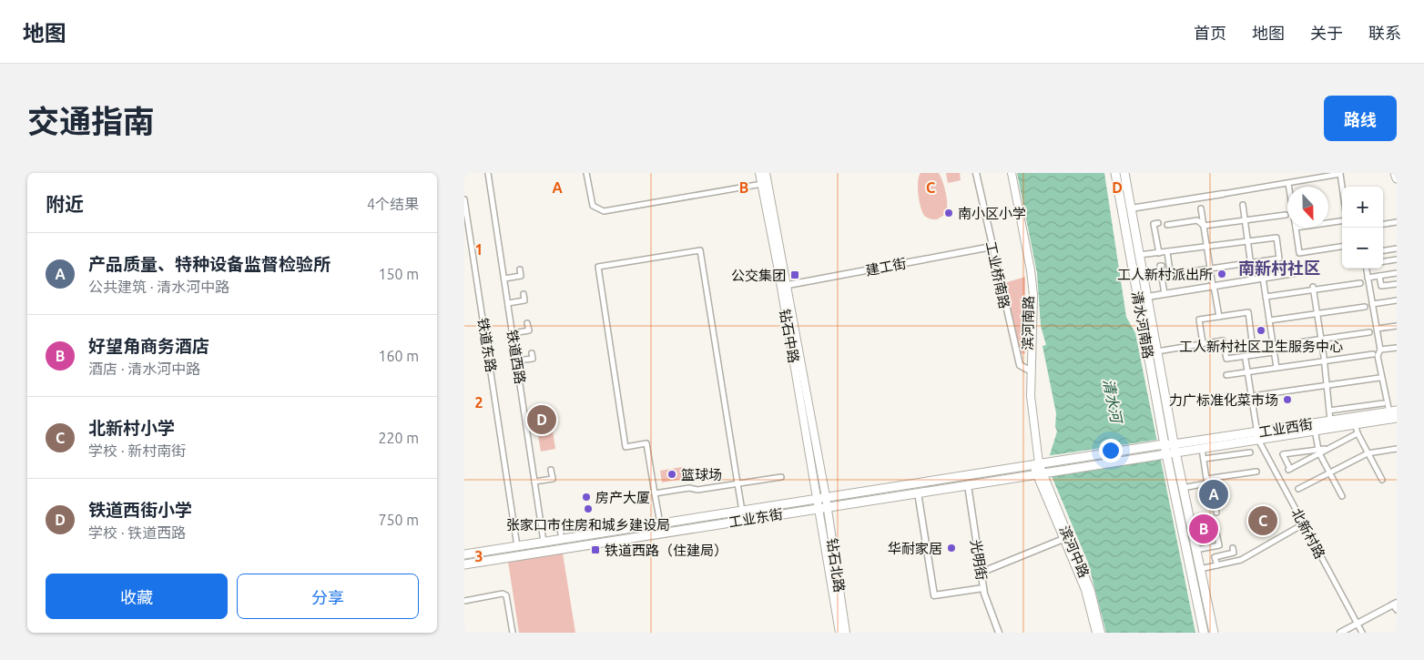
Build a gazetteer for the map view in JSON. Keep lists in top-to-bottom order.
{
  "streets": {
    "main road": [
      "滨河南路",
      "清水河南路",
      "钻石中路",
      "工业西街",
      "工业东街",
      "滨河中路",
      "钻石北路"
    ],
    "street": [
      "建工街",
      "工业桥南路",
      "铁道东路",
      "铁道西路",
      "北新村路",
      "光明街"
    ]
  },
  "crossings": [
    ["建工街", "工业桥南路"],
    ["建工街", "钻石中路"],
    ["工业桥南路", "滨河南路"],
    ["滨河南路", "工业东街"],
    ["滨河南路", "滨河中路"],
    ["清水河南路", "工业西街"],
    ["清水河南路", "工业东街"],
    ["钻石中路", "工业东街"],
    ["钻石中路", "钻石北路"],
    ["铁道东路", "工业东街"],
    ["铁道西路", "工业东街"],
    ["工业西街", "工业东街"],
    ["工业西街", "北新村路"],
    ["工业东街", "滨河中路"],
    ["工业东街", "光明街"],
    ["工业东街", "钻石北路"]
  ],
  "districts": ["南新村社区"],
  "water": ["清水河"],
  "places": {
    "other": [
      "南小区小学",
      "工人新村派出所",
      "工人新村社区卫生服务中心",
      "力广标准化菜市场",
      "篮球场",
      "房产大厦",
      "张家口市住房和城乡建设局",
      "华耐家居"
    ],
    "transit": ["公交集团", "铁道西路（住建局）"]
  },
  "north": "bottom",
  "page": {
    "header": "地图",
    "nav": [
      "首页",
      "地图",
      "关于",
      "联系"
    ],
    "title": "交通指南",
    "buttons": [
      "路线",
      ["收藏", "分享"]
    ],
    "heading": ["附近", "4个结果"],
    "map_buttons": ["+", "−"],
    "list": [
      {
        "mark": "A",
        "name": "产品质量、特种设备监督检验所",
        "note": "公共建筑 · 清水河中路",
        "value": "150 m"
      },
      {
        "mark": "B",
        "name": "好望角商务酒店",
        "note": "酒店 · 清水河中路",
        "value": "160 m"
      },
      {
        "mark": "C",
        "name": "北新村小学",
        "note": "学校 · 新村南街",
        "value": "220 m"
      },
      {
        "mark": "D",
        "name": "铁道西街小学",
        "note": "学校 · 铁道西路",
        "value": "750 m"
      }
    ],
    "pins": [
      "D",
      "A",
      "C",
      "B"
    ]
  },
  "grid": {
    "columns": [
      "A",
      "B",
      "C",
      "D"
    ],
    "rows": ["1", "2", "3"]
  }
}
